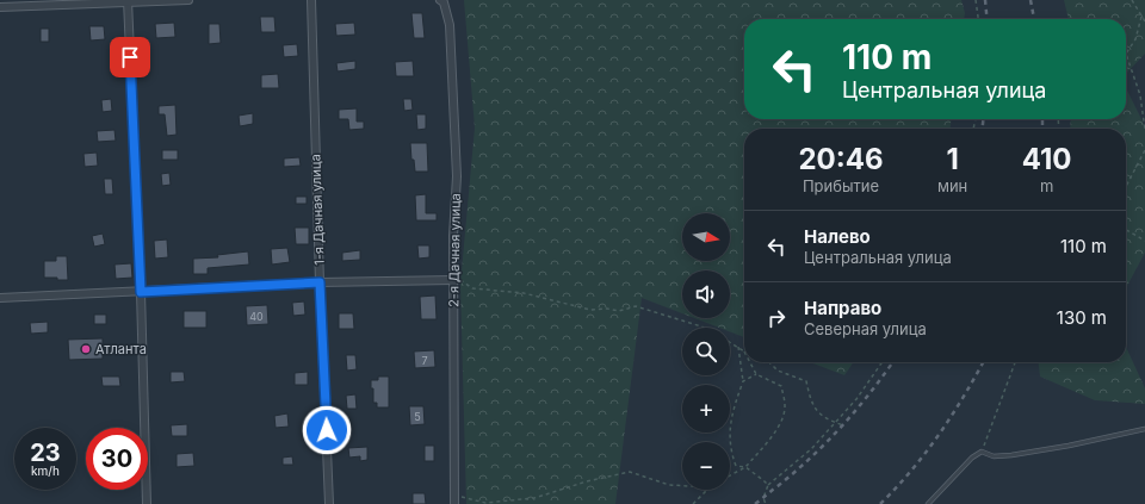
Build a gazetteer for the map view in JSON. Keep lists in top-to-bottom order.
{
  "streets": {
    "street": ["1-я Дачная улица", "2-я Дачная улица"]
  },
  "places": ["Атланта"],
  "house_numbers": ["40", "7", "5"],
  "north": "right",
  "page": {
    "turn": ["110 m", "Центральная улица"],
    "eta": [
      "20:46",
      "Прибытие",
      "1",
      "мин",
      "410",
      "m"
    ],
    "list": [
      {
        "name": "Налево",
        "note": "Центральная улица",
        "value": "110 m"
      },
      {
        "name": "Направо",
        "note": "Северная улица",
        "value": "130 m"
      }
    ],
    "map_buttons": ["+", "−"],
    "speed": "23 km/h",
    "limit": "30"
  }
}
